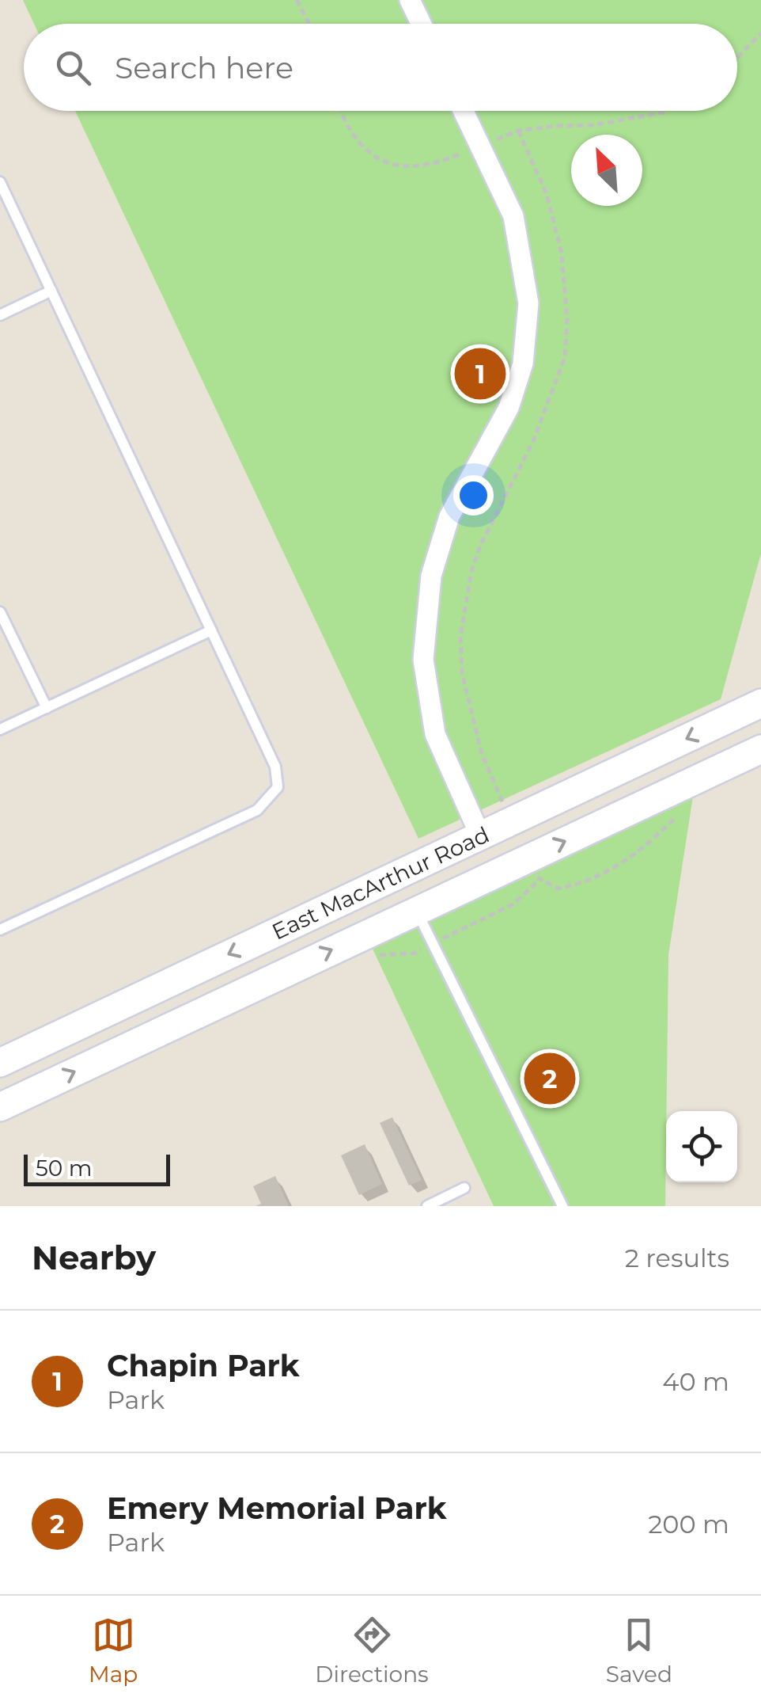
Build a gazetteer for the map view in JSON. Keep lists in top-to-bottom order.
{
  "streets": {
    "street": ["East MacArthur Road"]
  },
  "scale_bar": "50 m",
  "north": "top left",
  "page": {
    "search": "Search here",
    "pins": ["1", "2"],
    "scale": "50 m",
    "heading": ["Nearby", "2 results"],
    "list": [
      {
        "mark": "1",
        "name": "Chapin Park",
        "note": "Park",
        "value": "40 m"
      },
      {
        "mark": "2",
        "name": "Emery Memorial Park",
        "note": "Park",
        "value": "200 m"
      }
    ],
    "nav": ["Map", "Directions", "Saved"]
  }
}
